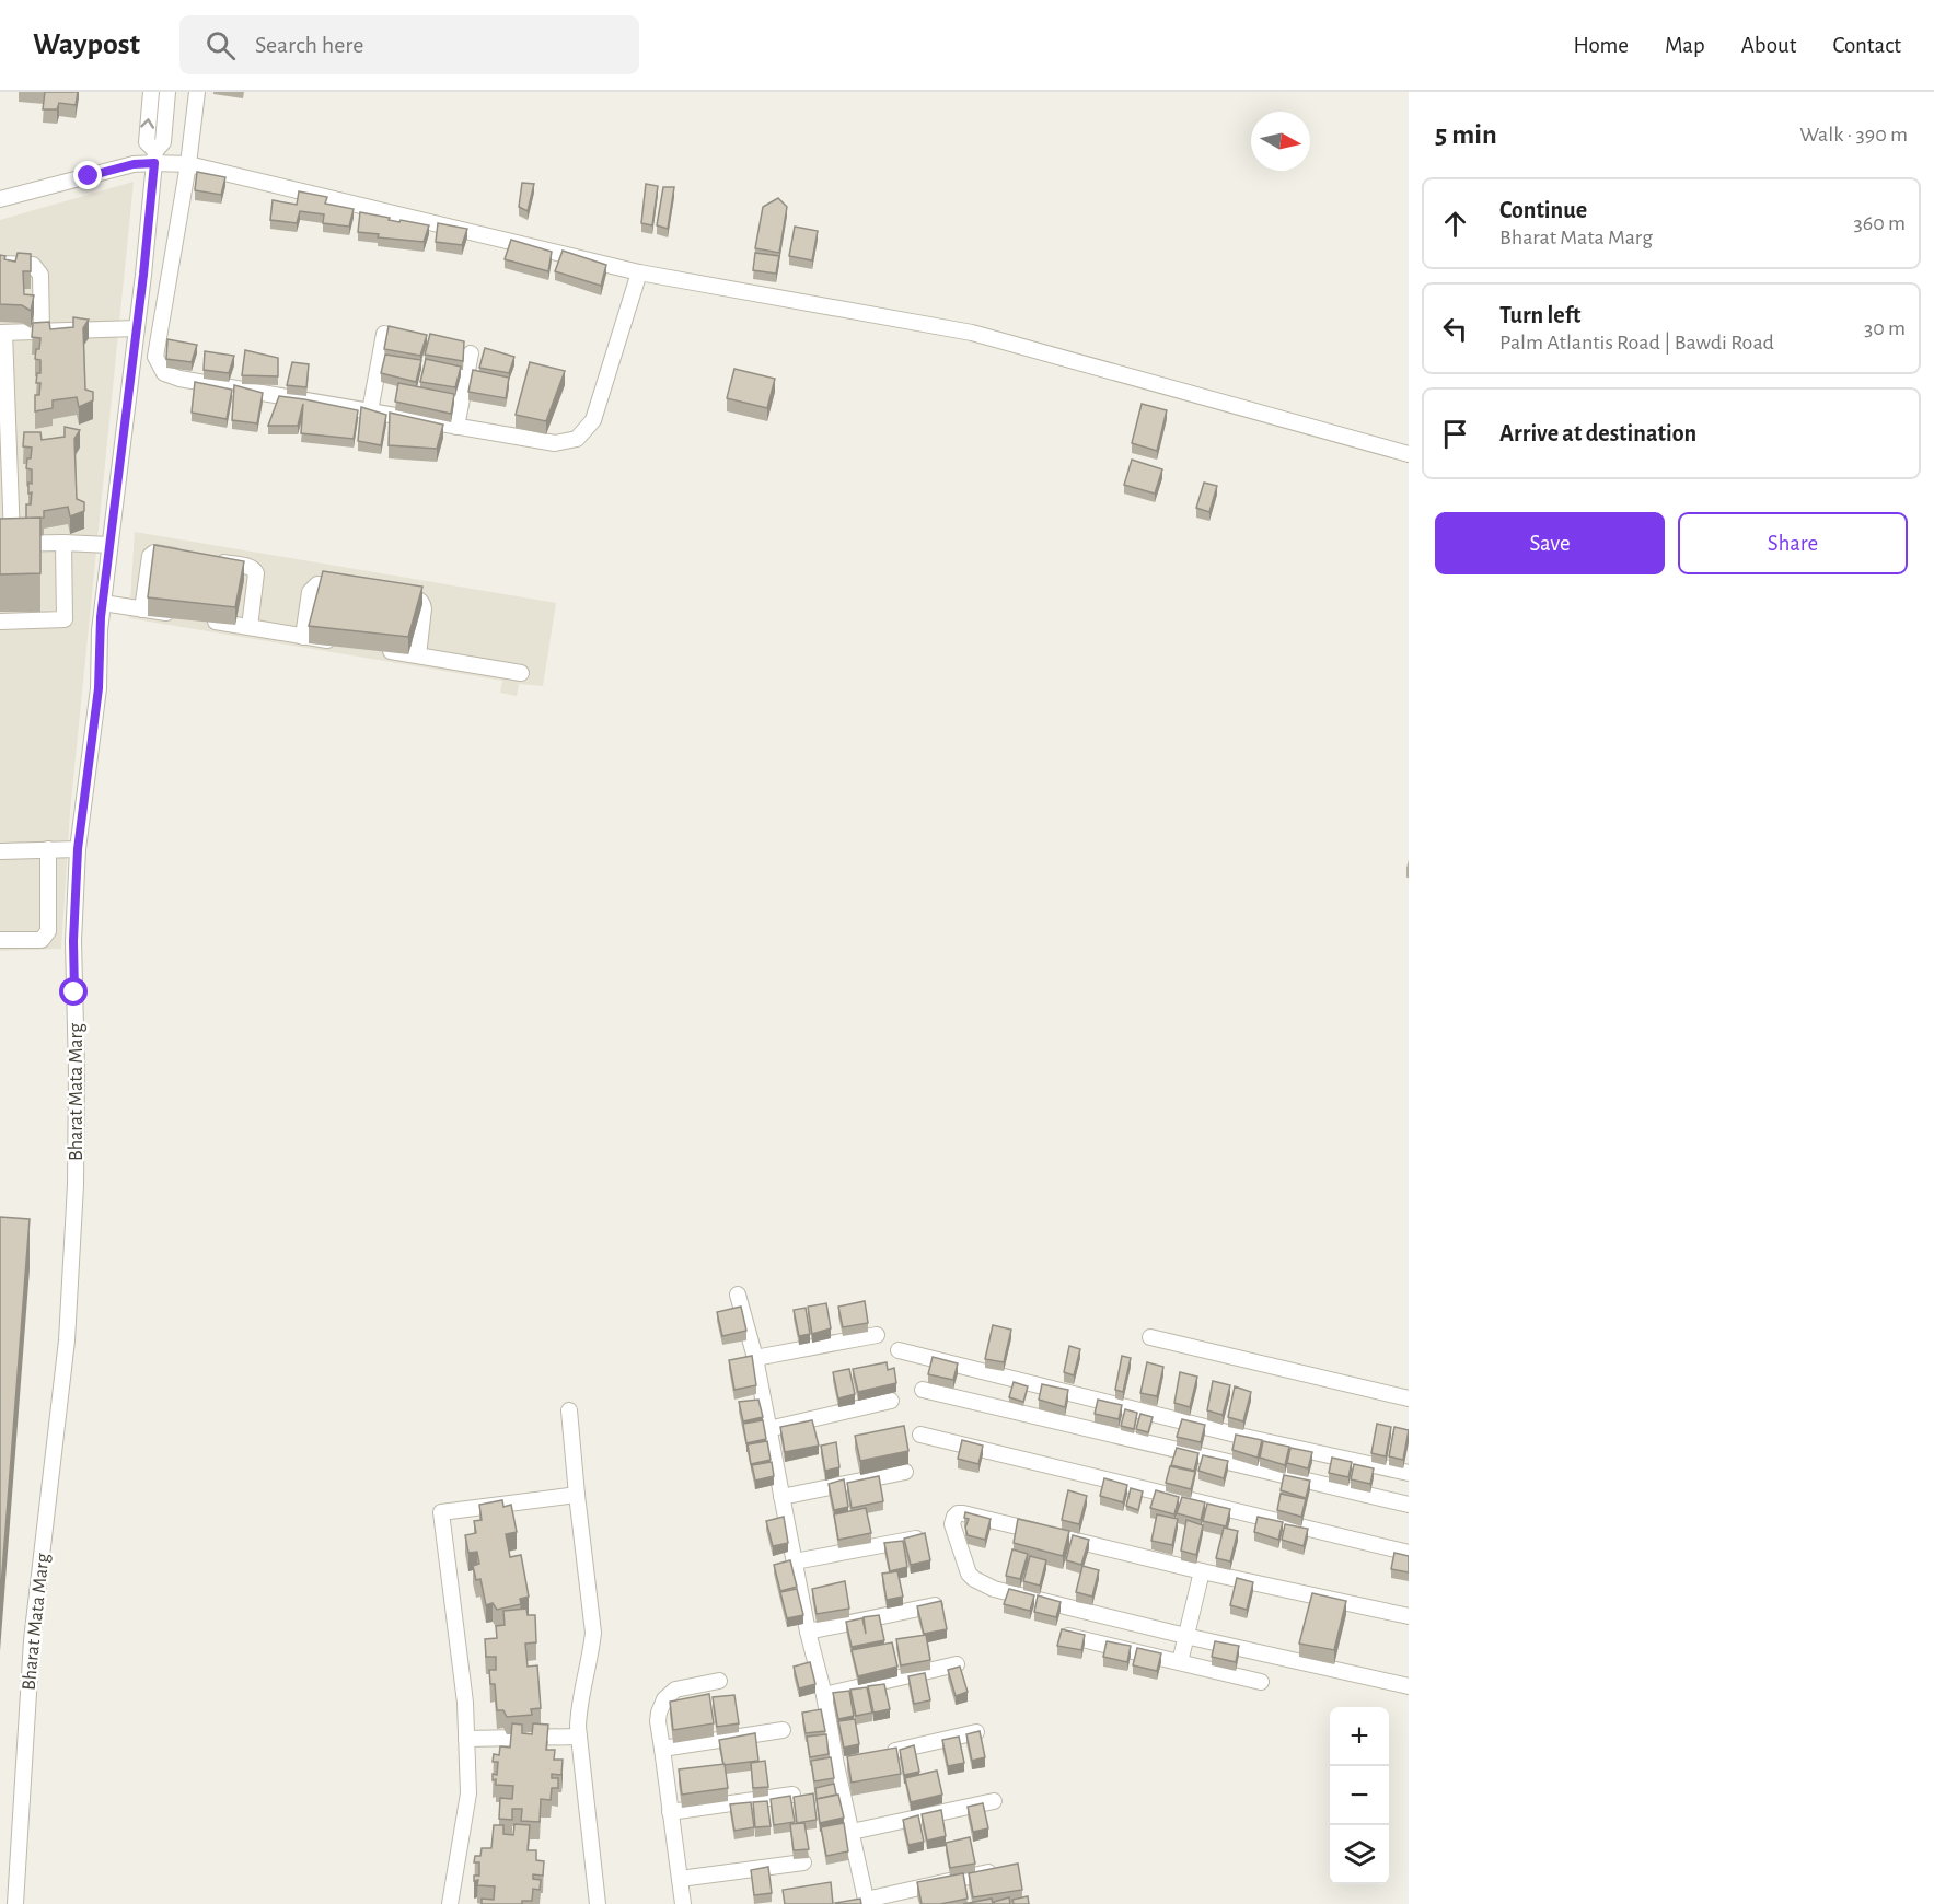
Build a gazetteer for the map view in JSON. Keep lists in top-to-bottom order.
{
  "streets": {
    "street": ["Bharat Mata Marg"]
  },
  "north": "right",
  "page": {
    "header": "Waypost",
    "search": "Search here",
    "nav": [
      "Home",
      "Map",
      "About",
      "Contact"
    ],
    "heading": ["5 min", "Walk · 390 m"],
    "list": [
      ["Continue", "Bharat Mata Marg", "360 m"],
      ["Turn left", "Palm Atlantis Road | Bawdi Road", "30 m"],
      "Arrive at destination"
    ],
    "buttons": ["Save", "Share"],
    "map_buttons": ["+", "−"]
  }
}
